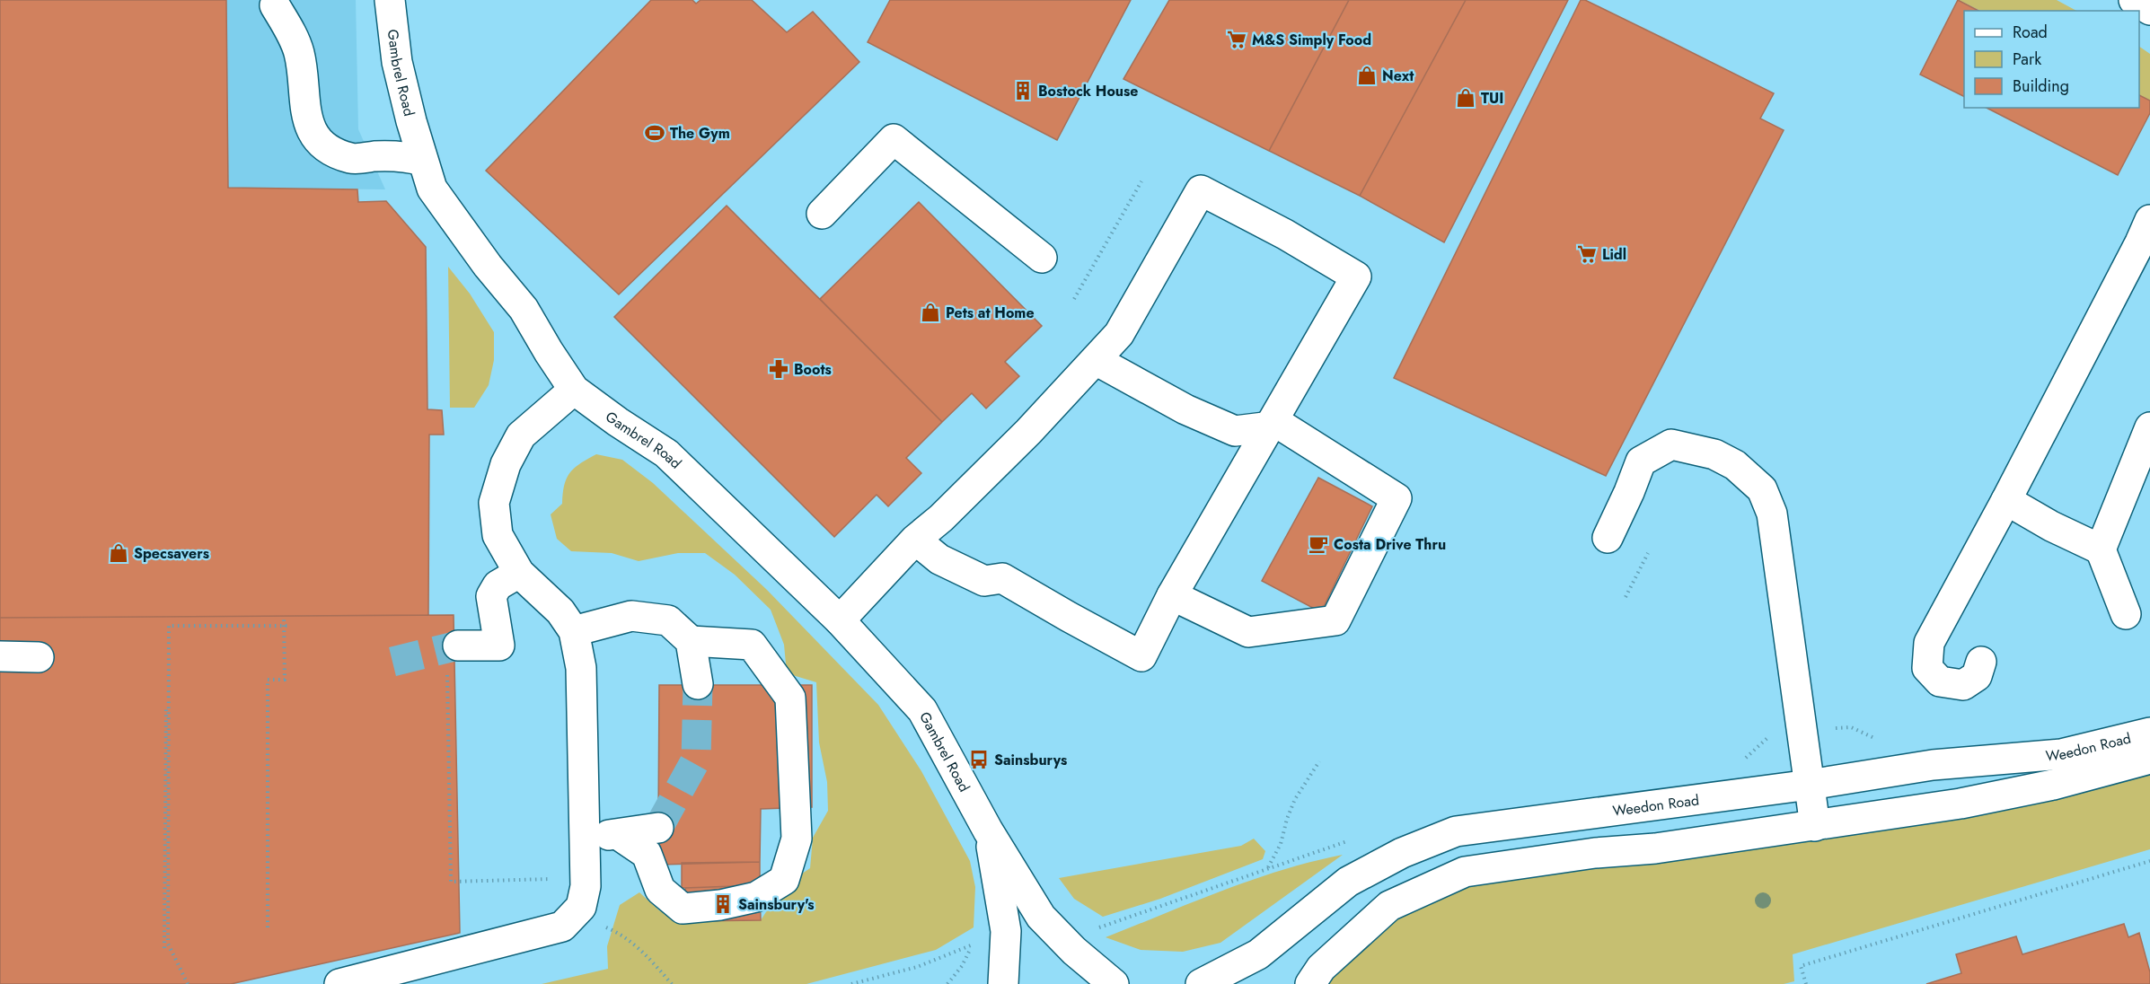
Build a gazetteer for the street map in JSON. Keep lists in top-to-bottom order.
{
  "streets": {
    "main road": ["Gambrel Road", "Weedon Road"]
  },
  "places": {
    "supermarket": ["M&S Simply Food", "Lidl"],
    "shop": [
      "Next",
      "TUI",
      "Pets at Home",
      "Specsavers"
    ],
    "building": ["Bostock House", "Sainsbury's"],
    "sports": ["The Gym"],
    "pharmacy": ["Boots"],
    "cafe": ["Costa Drive Thru"],
    "bus stop": ["Sainsburys"]
  },
  "legend": ["Road", "Park", "Building"]
}
